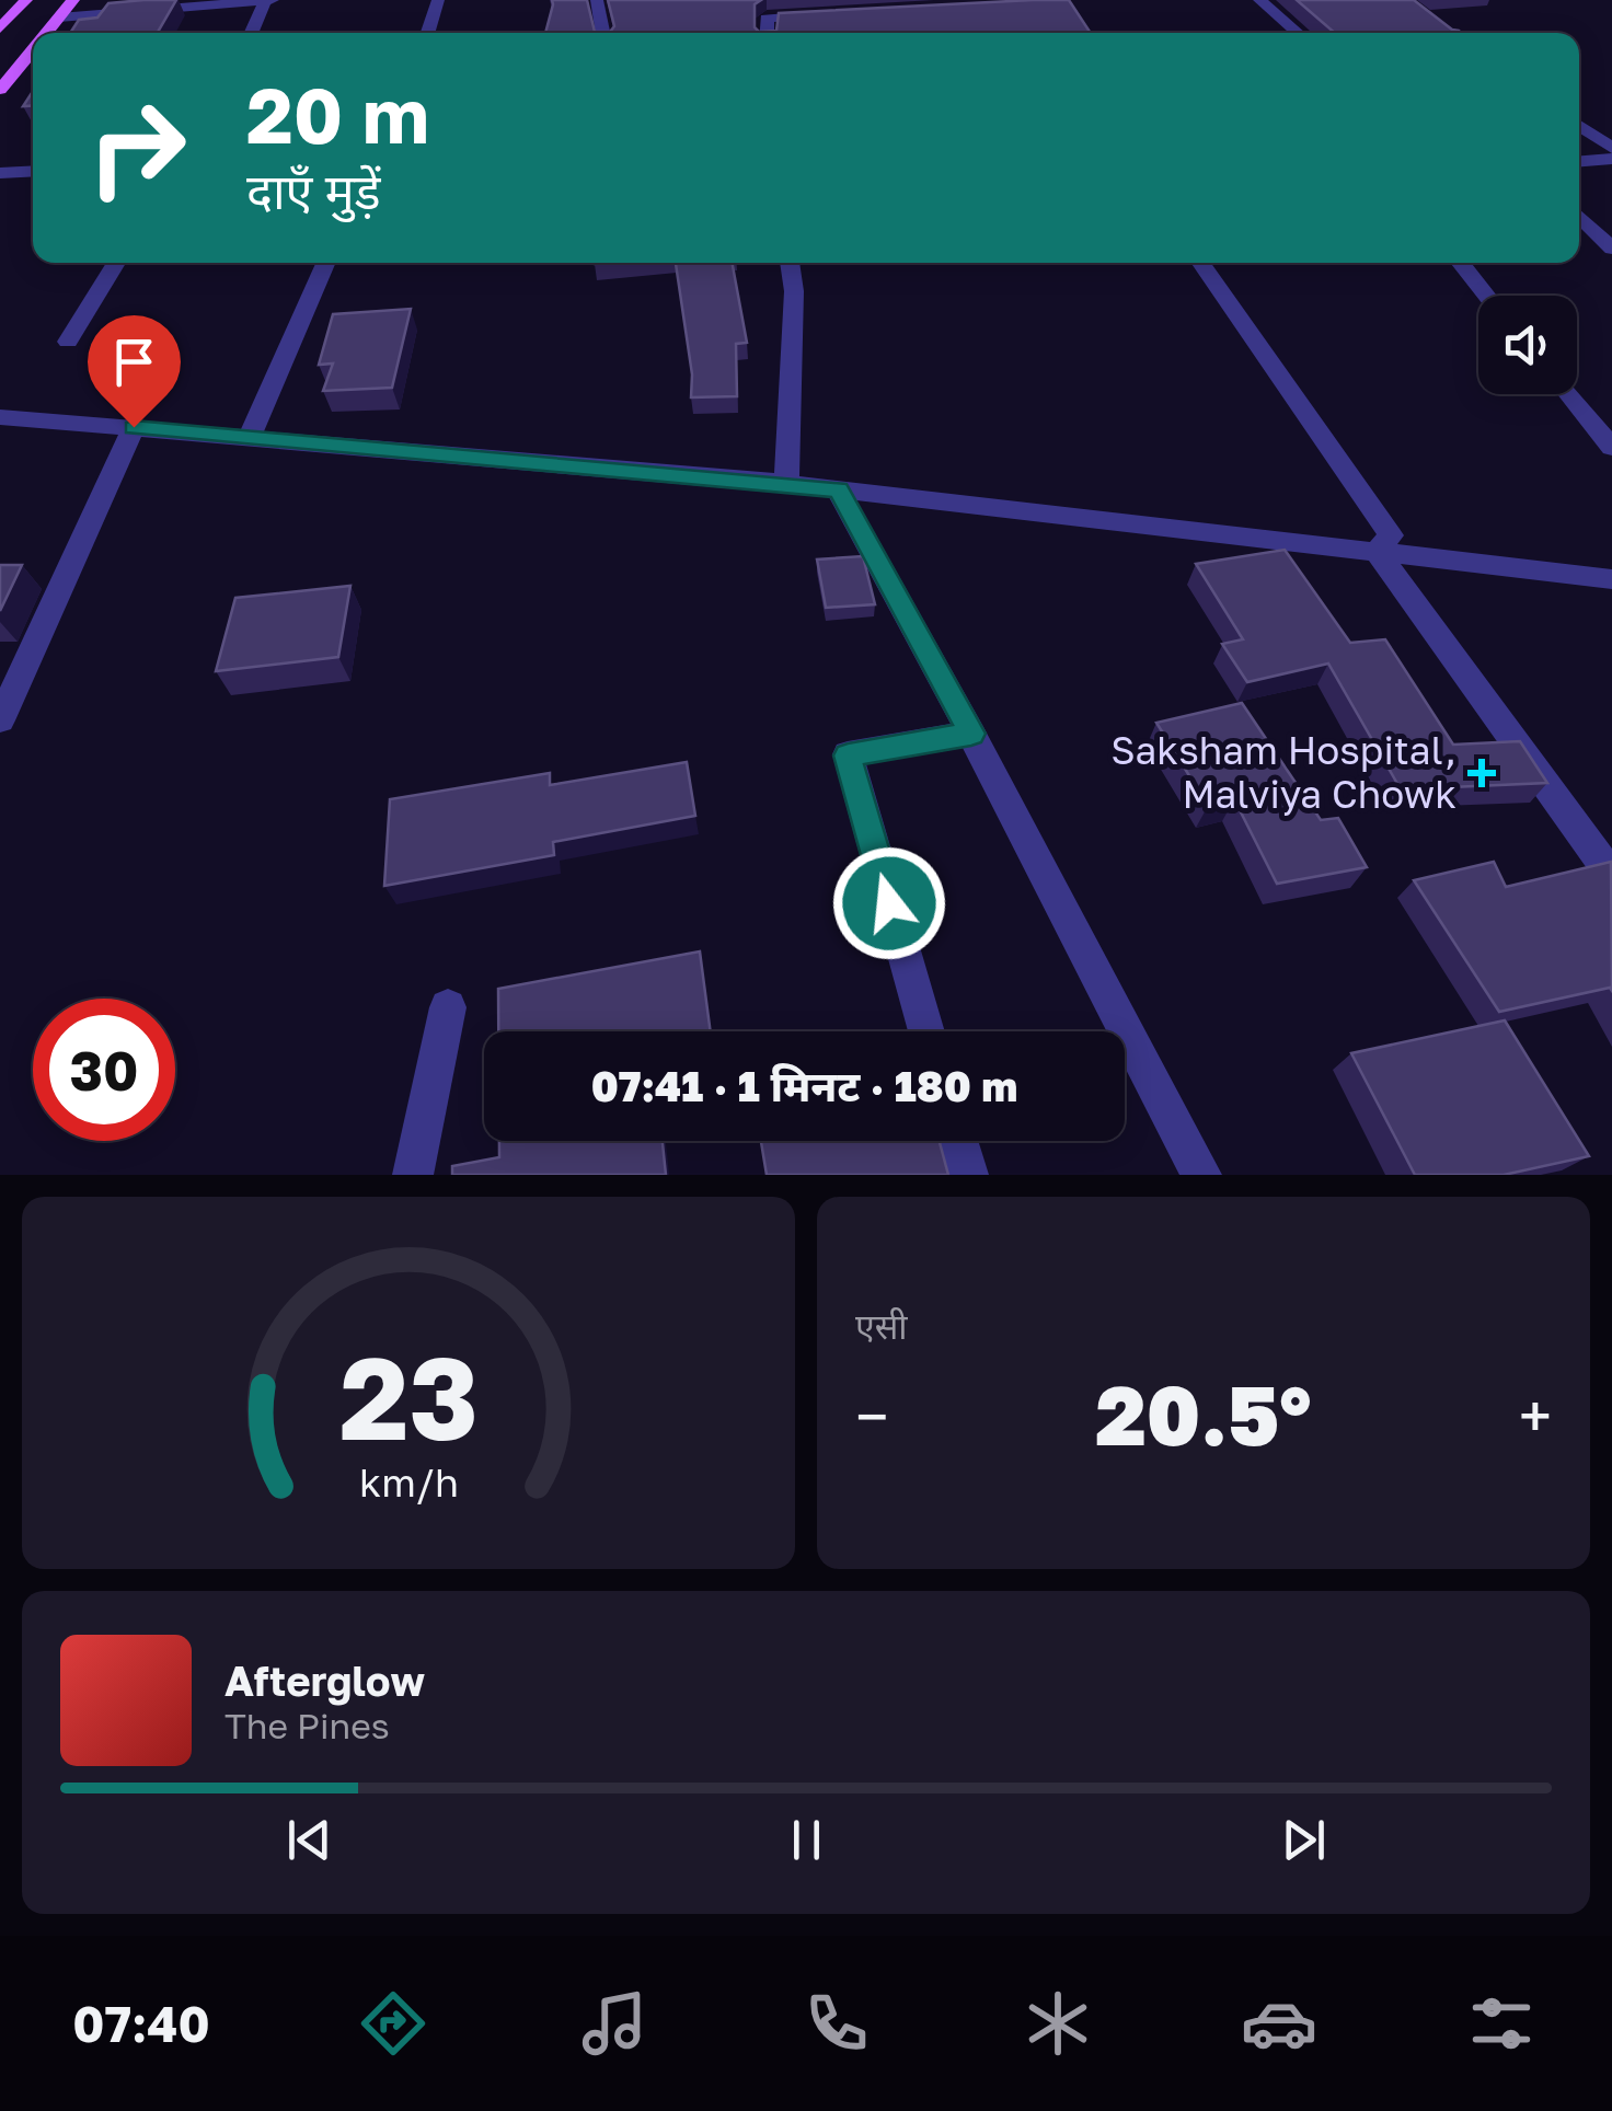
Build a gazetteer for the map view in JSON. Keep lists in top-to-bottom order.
{
  "places": {
    "health": ["Saksham Hospital, Malviya Chowk"]
  },
  "page": {
    "turn": ["20 m", "दाएँ मुड़ें"],
    "limit": "30",
    "trip": "07:41 · 1 मिनट · 180 m",
    "tile": "एसी",
    "heat": ["−", "20.5°", "+"],
    "song": ["Afterglow", "The Pines"],
    "tabs": "07:40",
    "gauge": ["23", "km/h"]
  }
}
